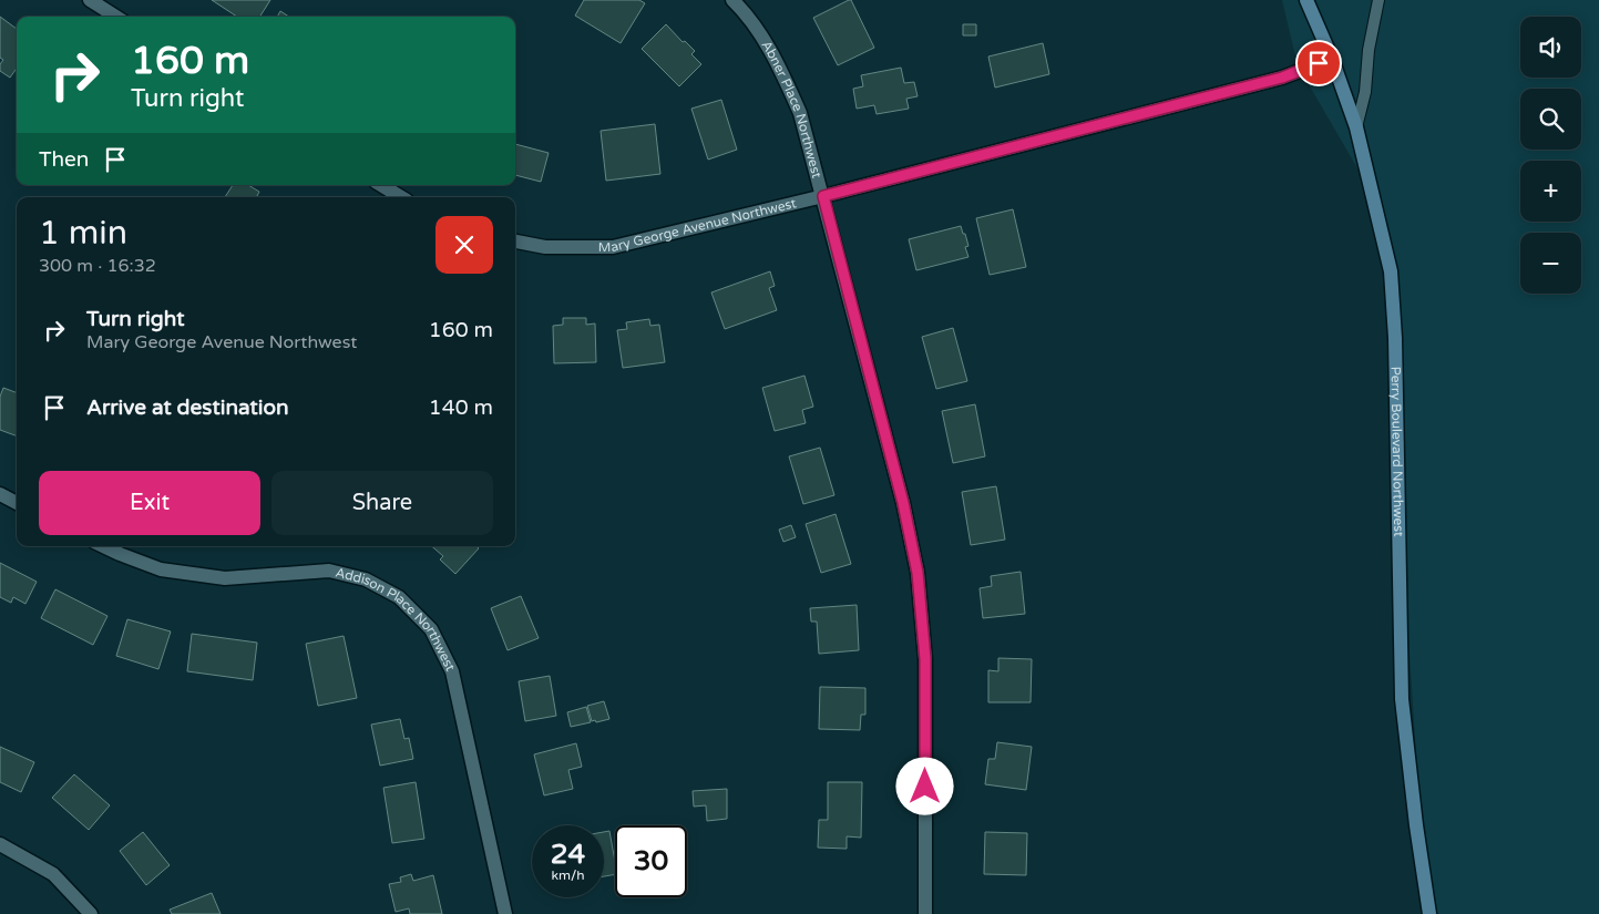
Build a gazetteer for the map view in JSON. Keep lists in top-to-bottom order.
{
  "streets": {
    "street": [
      "Abner Place Northwest",
      "Mary George Avenue Northwest",
      "Perry Boulevard Northwest",
      "Addison Place Northwest"
    ]
  },
  "crossings": [
    ["Abner Place Northwest", "Mary George Avenue Northwest"],
    ["Mary George Avenue Northwest", "Perry Boulevard Northwest"]
  ],
  "page": {
    "map_buttons": ["+", "−"],
    "turn": ["160 m", "Turn right"],
    "then": "Then",
    "heading": ["1 min", "300 m · 16:32"],
    "list": [
      {
        "name": "Turn right",
        "note": "Mary George Avenue Northwest",
        "value": "160 m"
      },
      {
        "name": "Arrive at destination",
        "value": "140 m"
      }
    ],
    "buttons": ["Exit", "Share"],
    "speed": "24 km/h",
    "limit": "30"
  }
}
